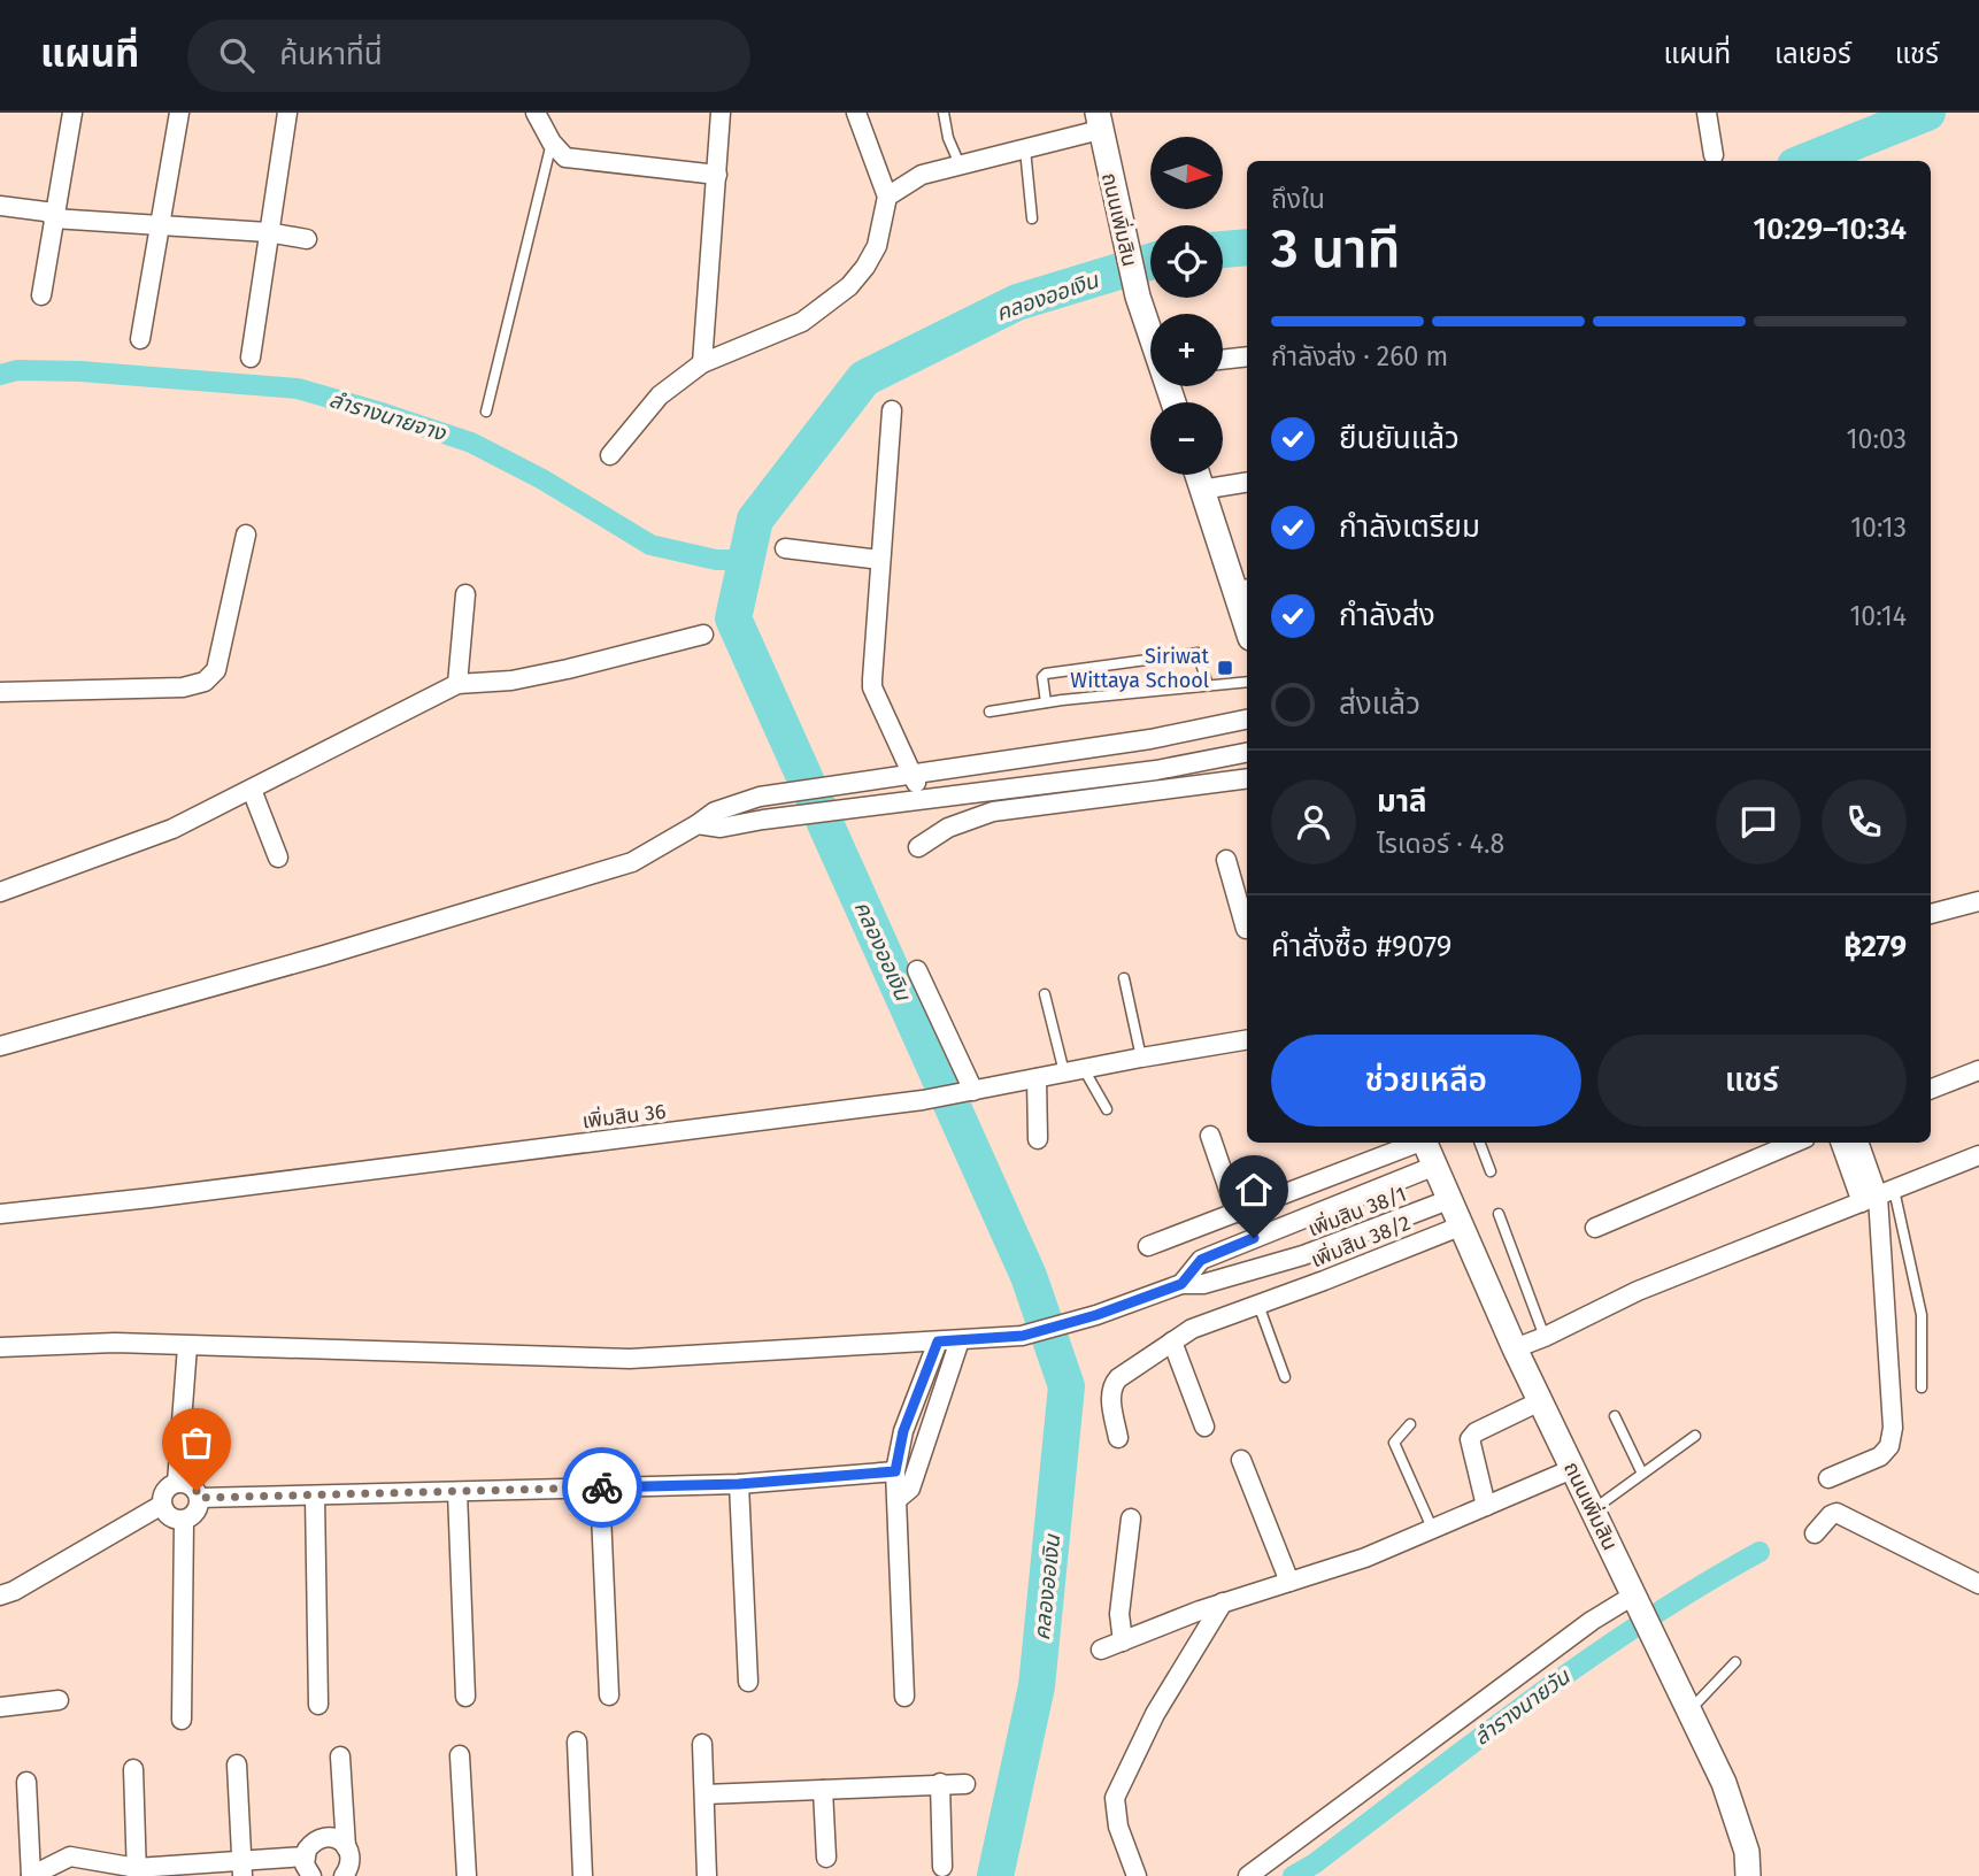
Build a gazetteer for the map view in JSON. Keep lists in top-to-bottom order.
{
  "streets": {
    "street": [
      "ถนนเพิ่มสิน",
      "เพิ่มสิน 36",
      "เพิ่มสิน 38/1",
      "เพิ่มสิน 38/2"
    ]
  },
  "crossings": [
    ["ถนนเพิ่มสิน", "เพิ่มสิน 38/1"],
    ["ถนนเพิ่มสิน", "เพิ่มสิน 38/2"]
  ],
  "water": ["คลองออเงิน", "ลำรางนายจาง", "ลำรางนายวัน"],
  "places": {
    "transit": ["Siriwat Wittaya School"]
  },
  "north": "right",
  "page": {
    "header": "แผนที่",
    "search": "ค้นหาที่นี่",
    "nav": ["แผนที่", "เลเยอร์", "แชร์"],
    "map_buttons": ["+", "−"],
    "heading": ["3 นาที", "ถึงใน", "10:29–10:34"],
    "panel": [
      "มาลี",
      "ไรเดอร์ · 4.8",
      "คำสั่งซื้อ #9079",
      "฿279"
    ],
    "bar": "กำลังส่ง · 260 m",
    "list": [
      ["ยืนยันแล้ว", "10:03"],
      ["กำลังเตรียม", "10:13"],
      ["กำลังส่ง", "10:14"],
      "ส่งแล้ว"
    ],
    "buttons": ["ช่วยเหลือ", "แชร์"]
  }
}
